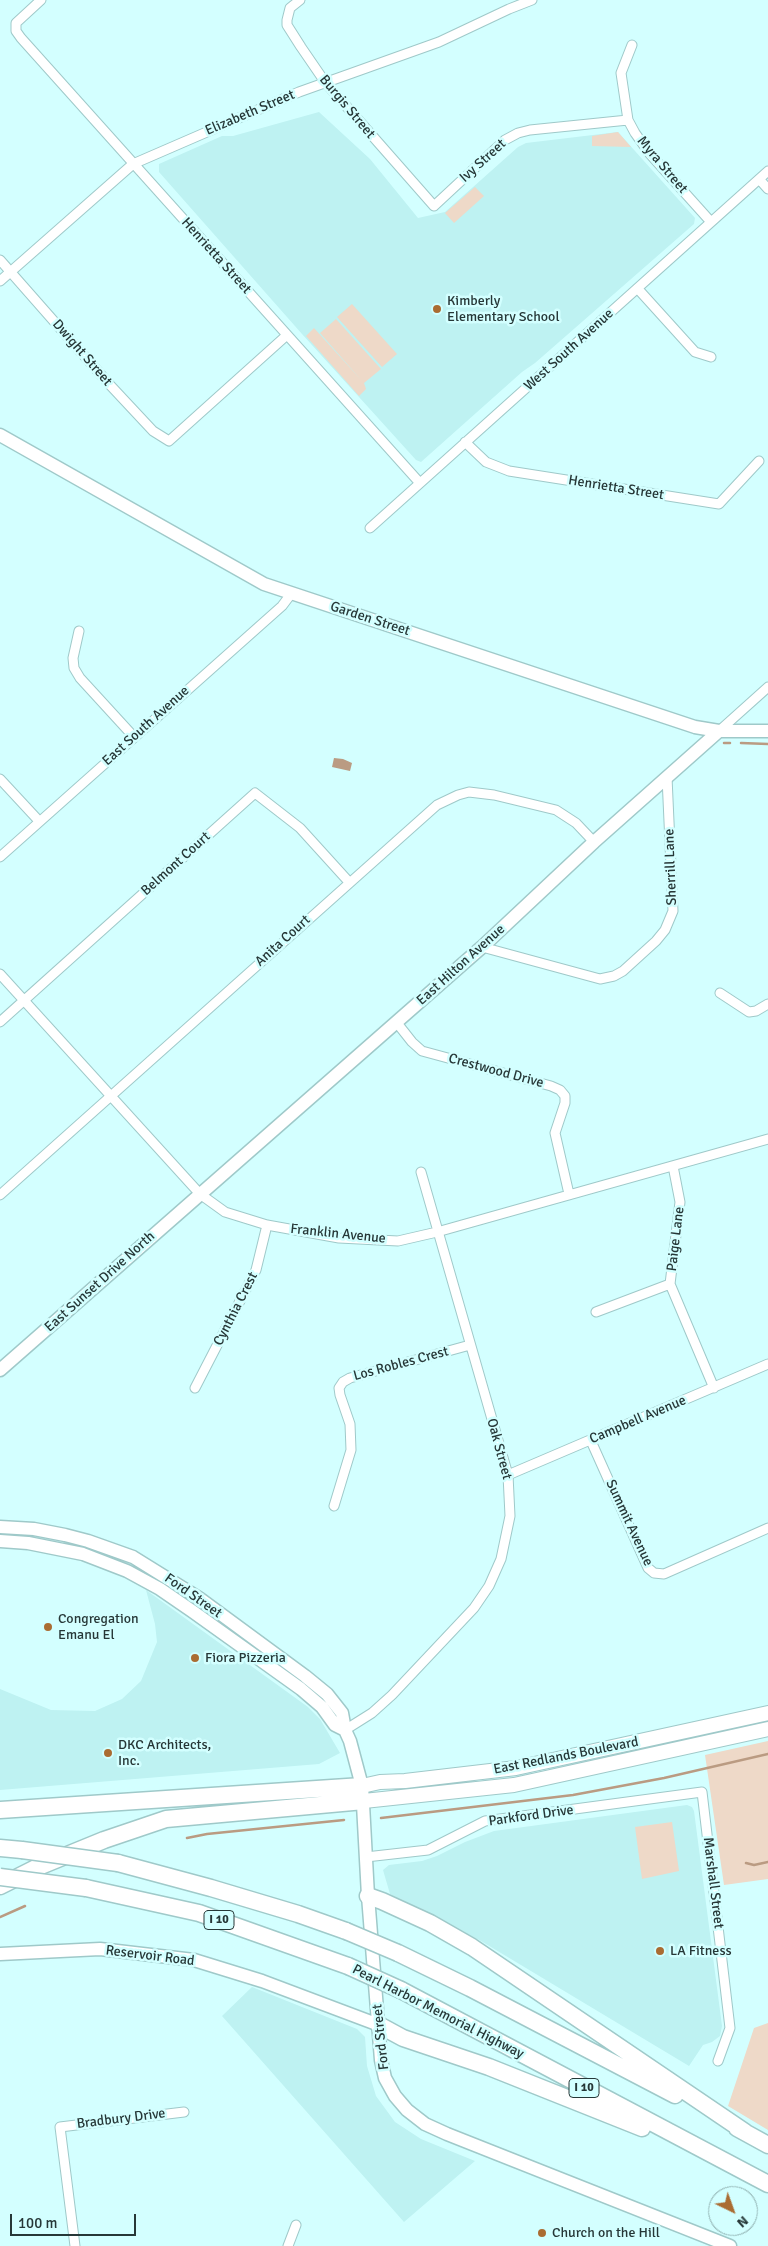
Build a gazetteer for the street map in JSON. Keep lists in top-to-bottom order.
{
  "streets": {
    "highway": ["I 10", "Pearl Harbor Memorial Highway"],
    "main road": ["East Redlands Boulevard"],
    "street": [
      "Burgis Street",
      "Elizabeth Street",
      "Ivy Street",
      "Myra Street",
      "Henrietta Street",
      "West South Avenue",
      "Dwight Street",
      "Garden Street",
      "East South Avenue",
      "Belmont Court",
      "Sherrill Lane",
      "Anita Court",
      "East Hilton Avenue",
      "Crestwood Drive",
      "Franklin Avenue",
      "Paige Lane",
      "East Sunset Drive North",
      "Cynthia Crest",
      "Los Robles Crest",
      "Campbell Avenue",
      "Oak Street",
      "Summit Avenue",
      "Ford Street",
      "Parkford Drive",
      "Marshall Street",
      "Reservoir Road",
      "Bradbury Drive"
    ]
  },
  "crossings": [
    ["Burgis Street", "Elizabeth Street"],
    ["Burgis Street", "Ivy Street"],
    ["Elizabeth Street", "Henrietta Street"],
    ["Elizabeth Street", "Dwight Street"],
    ["Ivy Street", "Myra Street"],
    ["Myra Street", "West South Avenue"],
    ["Henrietta Street", "West South Avenue"],
    ["Henrietta Street", "Dwight Street"],
    ["Garden Street", "East South Avenue"],
    ["Garden Street", "East Hilton Avenue"],
    ["Belmont Court", "Anita Court"],
    ["Belmont Court", "Franklin Avenue"],
    ["Sherrill Lane", "East Hilton Avenue"],
    ["Anita Court", "East Hilton Avenue"],
    ["Anita Court", "Franklin Avenue"],
    ["East Hilton Avenue", "Crestwood Drive"],
    ["East Hilton Avenue", "Franklin Avenue"],
    ["East Hilton Avenue", "East Sunset Drive North"],
    ["Crestwood Drive", "Franklin Avenue"],
    ["Franklin Avenue", "Paige Lane"],
    ["Franklin Avenue", "East Sunset Drive North"],
    ["Franklin Avenue", "Cynthia Crest"],
    ["Franklin Avenue", "Oak Street"],
    ["Paige Lane", "Campbell Avenue"],
    ["Los Robles Crest", "Oak Street"],
    ["Campbell Avenue", "Oak Street"],
    ["Campbell Avenue", "Summit Avenue"],
    ["Oak Street", "Ford Street"],
    ["Ford Street", "East Redlands Boulevard"],
    ["Ford Street", "Parkford Drive"],
    ["Ford Street", "Reservoir Road"],
    ["Parkford Drive", "Marshall Street"]
  ],
  "places": [
    "Kimberly Elementary School",
    "Congregation Emanu El",
    "Fiora Pizzeria",
    "DKC Architects, Inc.",
    "LA Fitness",
    "Church on the Hill"
  ],
  "scale_bar": "100 m",
  "north": "bottom right"
}
